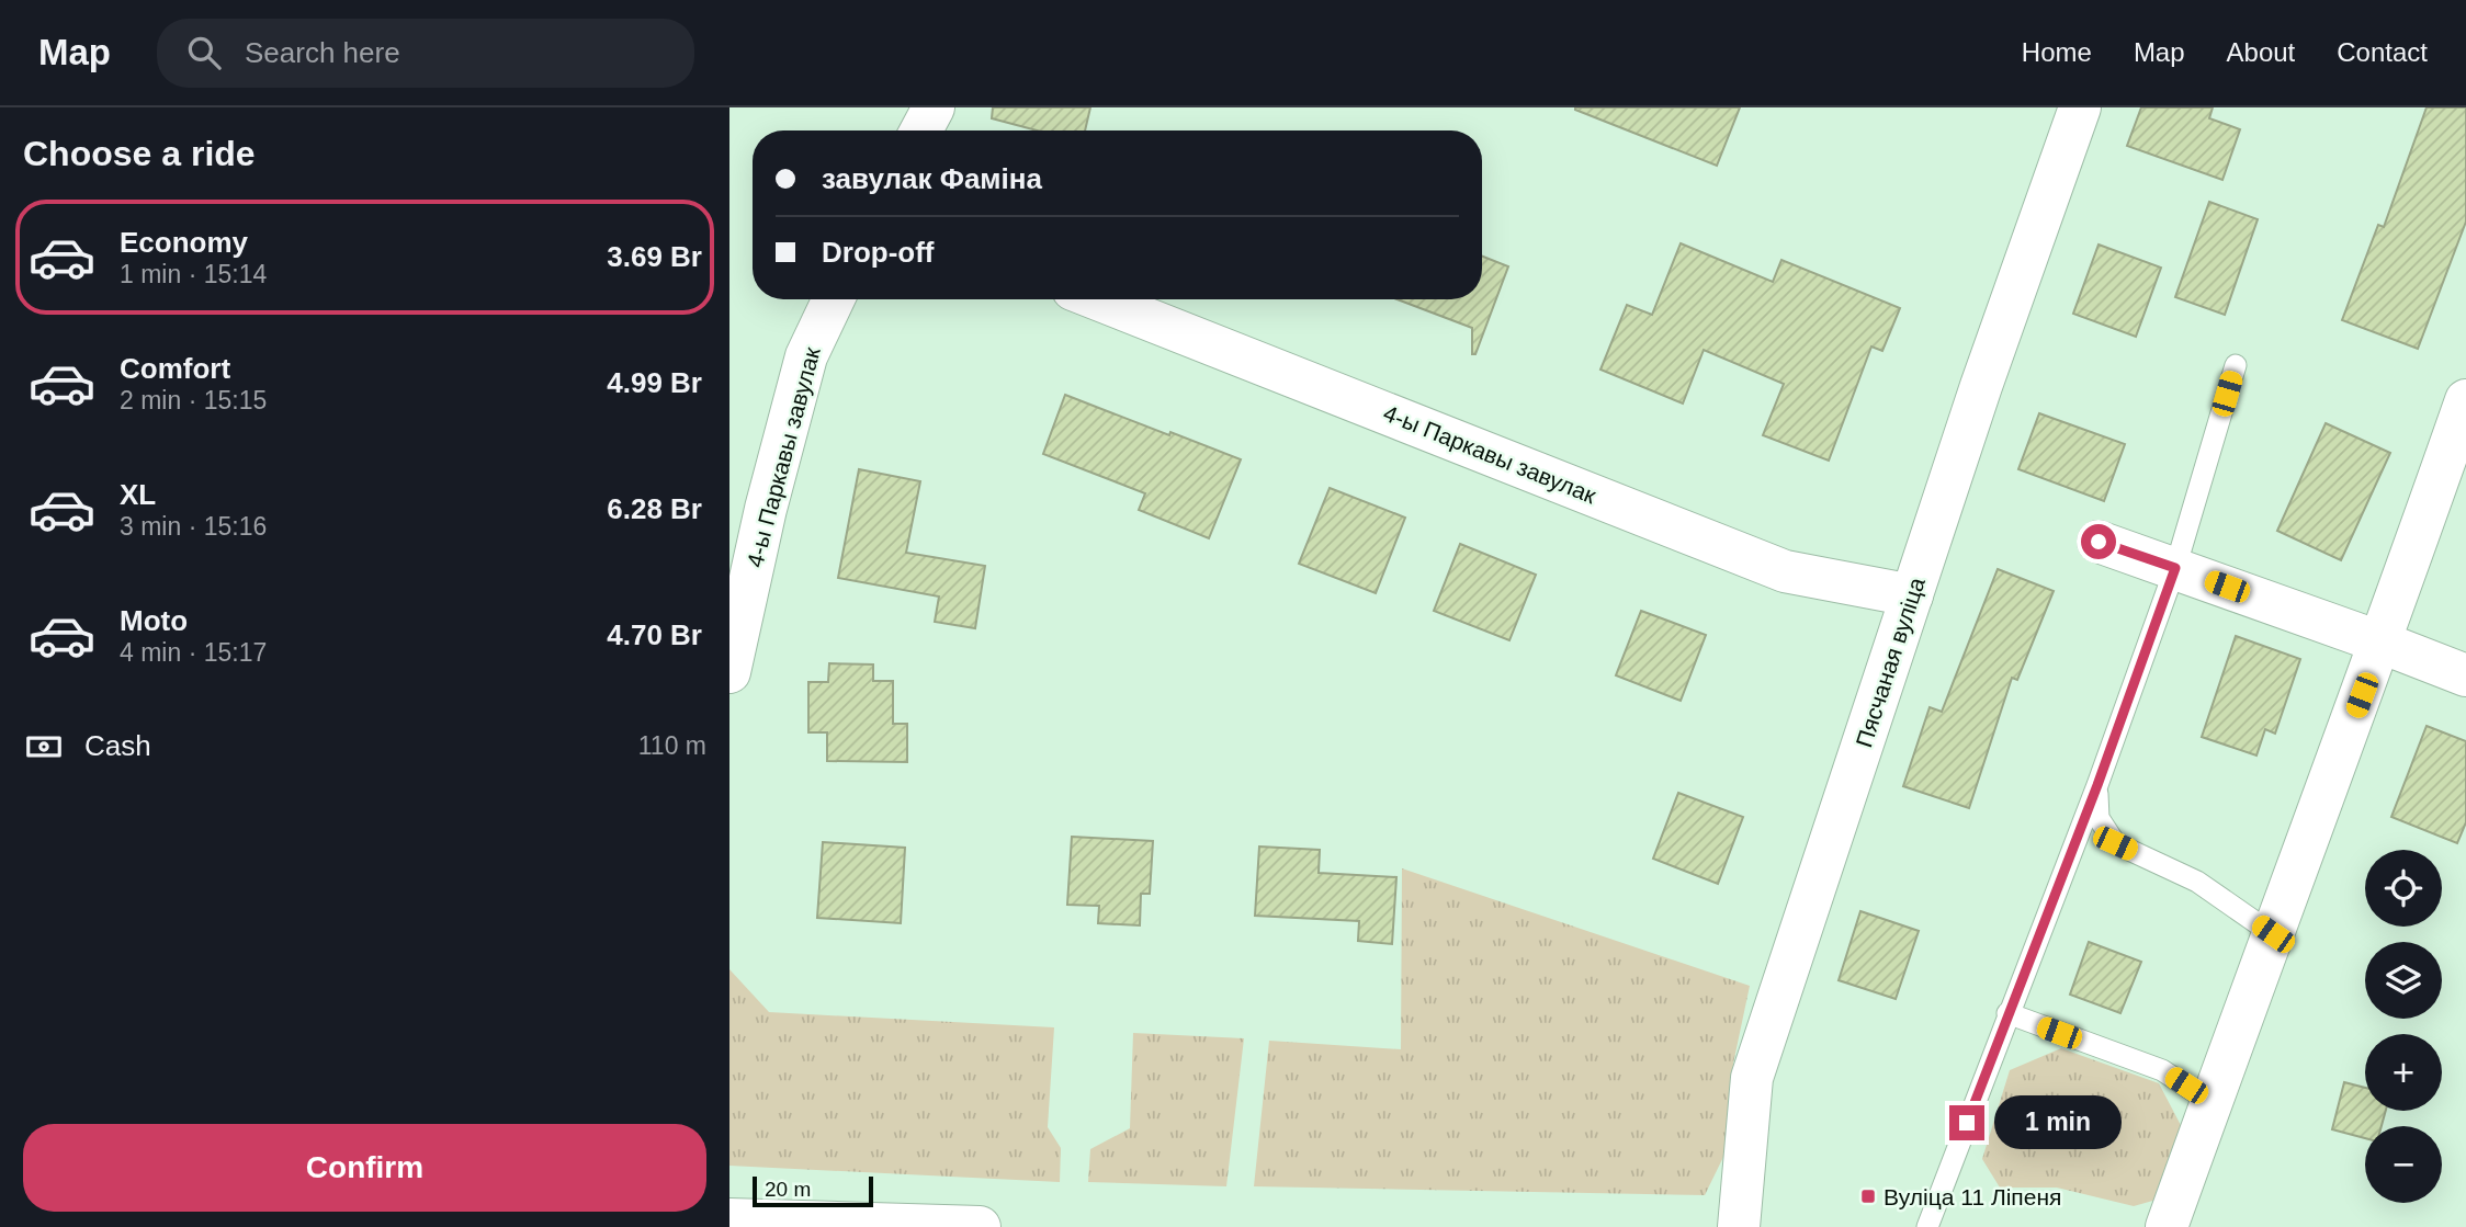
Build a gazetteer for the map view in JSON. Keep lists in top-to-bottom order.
{
  "streets": {
    "street": ["4-ы Паркавы завулак", "Пясчаная вуліца"]
  },
  "crossings": [
    ["4-ы Паркавы завулак", "Пясчаная вуліца"]
  ],
  "places": {
    "transit": ["Вуліца 11 Ліпеня"]
  },
  "scale_bar": "20 m",
  "page": {
    "header": "Map",
    "search": "Search here",
    "nav": [
      "Home",
      "Map",
      "About",
      "Contact"
    ],
    "heading": "Choose a ride",
    "banner": ["завулак Фаміна", "Drop-off"],
    "list": [
      {
        "name": "Economy",
        "note": "1 min · 15:14",
        "value": "3.69 Br"
      },
      {
        "name": "Comfort",
        "note": "2 min · 15:15",
        "value": "4.99 Br"
      },
      {
        "name": "XL",
        "note": "3 min · 15:16",
        "value": "6.28 Br"
      },
      {
        "name": "Moto",
        "note": "4 min · 15:17",
        "value": "4.70 Br"
      }
    ],
    "pay": ["Cash", "110 m"],
    "map_buttons": ["+", "−"],
    "bubble": "1 min",
    "buttons": "Confirm",
    "scale": "20 m"
  }
}
